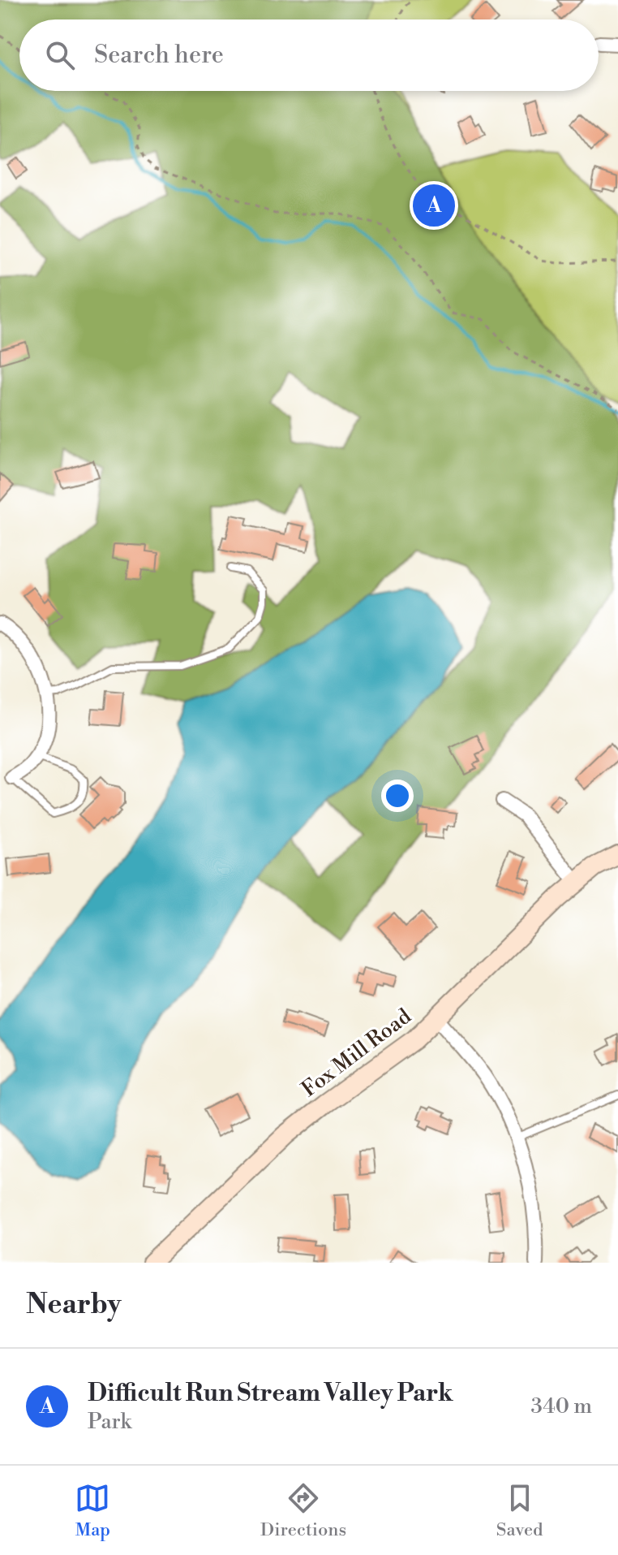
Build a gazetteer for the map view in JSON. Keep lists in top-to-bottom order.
{
  "streets": {
    "main road": ["Fox Mill Road"]
  },
  "page": {
    "search": "Search here",
    "pins": "A",
    "heading": "Nearby",
    "list": [
      {
        "mark": "A",
        "name": "Difficult Run Stream Valley Park",
        "note": "Park",
        "value": "340 m"
      }
    ],
    "nav": ["Map", "Directions", "Saved"]
  }
}
